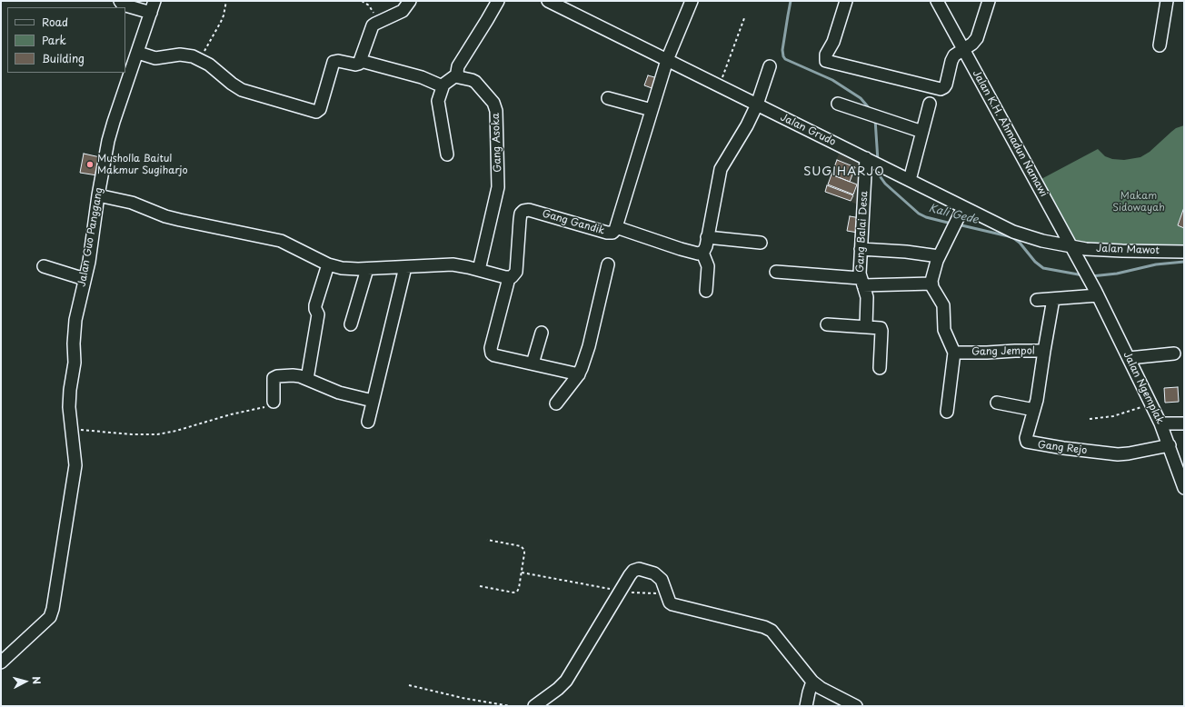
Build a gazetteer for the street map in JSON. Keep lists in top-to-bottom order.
{
  "streets": {
    "street": [
      "Jalan Grudo",
      "Jalan K.H. Ahmadun Namawi",
      "Gang Asoka",
      "Gang Gandik",
      "Gang Balai Desa",
      "Jalan Guo Panggang",
      "Jalan Mawot",
      "Gang Jempol",
      "Jalan Ngemplak",
      "Gang Rejo"
    ]
  },
  "crossings": [
    ["Jalan Grudo", "Jalan K.H. Ahmadun Namawi"],
    ["Jalan Grudo", "Gang Gandik"],
    ["Jalan Grudo", "Gang Balai Desa"],
    ["Jalan Grudo", "Jalan Mawot"],
    ["Jalan K.H. Ahmadun Namawi", "Jalan Mawot"],
    ["Jalan K.H. Ahmadun Namawi", "Jalan Ngemplak"],
    ["Gang Jempol", "Gang Rejo"],
    ["Jalan Ngemplak", "Gang Rejo"]
  ],
  "districts": ["SUGIHARJO"],
  "water": ["Kali Gede"],
  "parks": ["Makam Sidowayah"],
  "places": ["Musholla Baitul Makmur Sugiharjo"],
  "legend": ["Road", "Park", "Building"],
  "north": "right"
}
